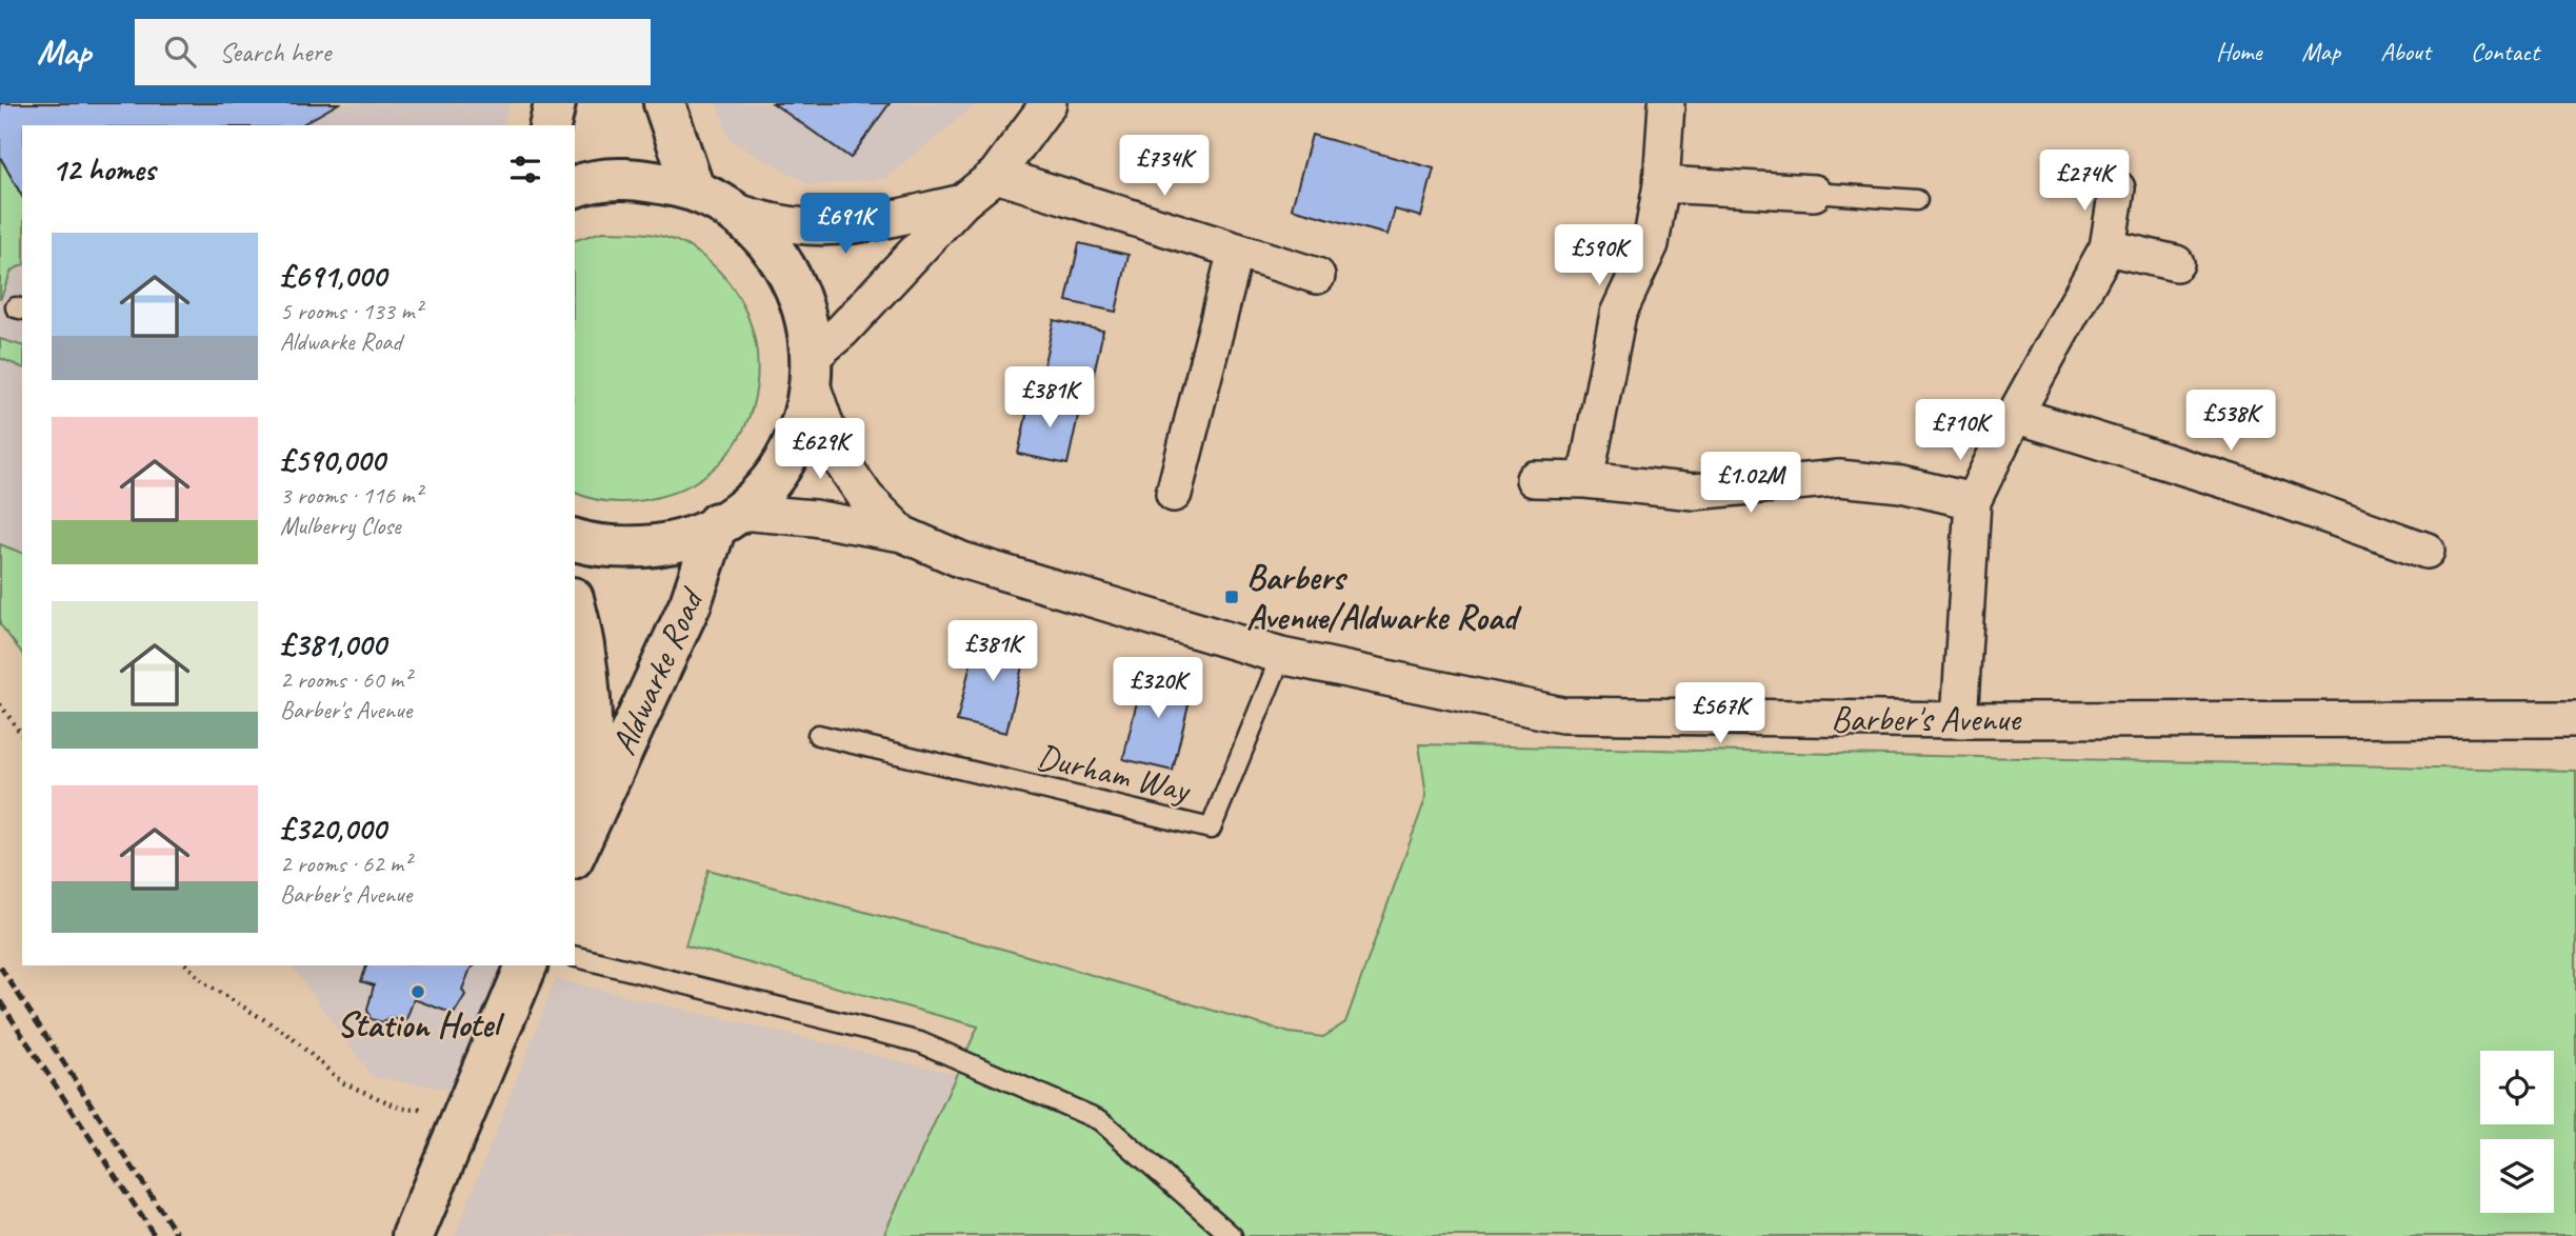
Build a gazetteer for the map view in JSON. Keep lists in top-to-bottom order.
{
  "streets": {
    "main road": ["Aldwarke Road"],
    "street": ["Barber's Avenue"],
    "lane": ["Durham Way"]
  },
  "crossings": [
    ["Aldwarke Road", "Barber's Avenue"],
    ["Barber's Avenue", "Durham Way"]
  ],
  "places": {
    "transit": ["Barbers Avenue/Aldwarke Road"],
    "other": ["Station Hotel"]
  },
  "page": {
    "header": "Map",
    "search": "Search here",
    "nav": [
      "Home",
      "Map",
      "About",
      "Contact"
    ],
    "heading": "12 homes",
    "price": [
      "£734K",
      "£274K",
      "£691K",
      "£590K",
      "£381K",
      "£538K",
      "£710K",
      "£629K",
      "£1.02M",
      "£381K",
      "£320K",
      "£567K"
    ],
    "list": [
      {
        "name": "£691,000",
        "note": "5 rooms · 133 m² · Aldwarke Road"
      },
      {
        "name": "£590,000",
        "note": "3 rooms · 116 m² · Mulberry Close"
      },
      {
        "name": "£381,000",
        "note": "2 rooms · 60 m² · Barber's Avenue"
      },
      {
        "name": "£320,000",
        "note": "2 rooms · 62 m² · Barber's Avenue"
      }
    ]
  }
}
